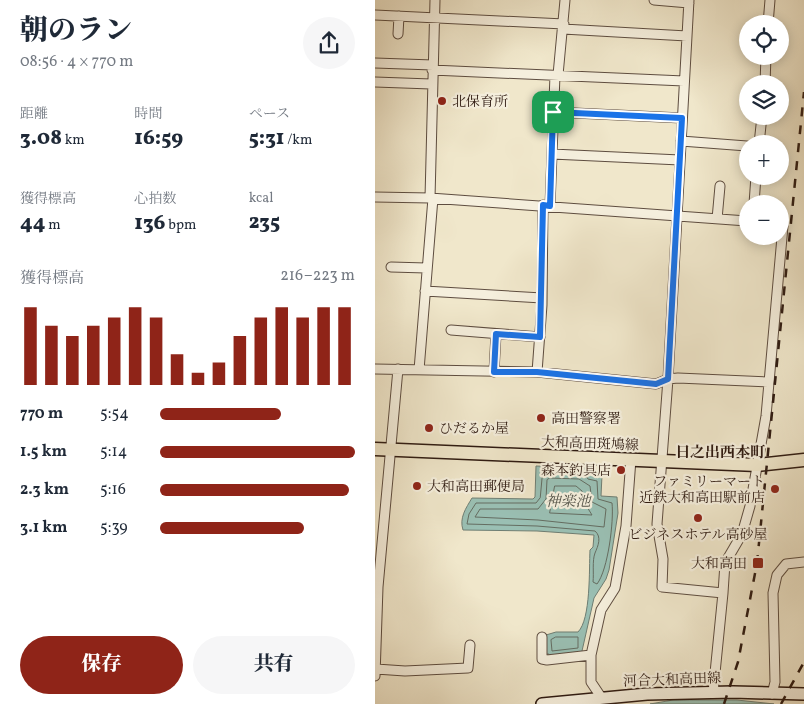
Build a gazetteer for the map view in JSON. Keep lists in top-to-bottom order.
{
  "streets": {
    "main road": ["大和高田斑鳩線", "河合大和高田線"]
  },
  "districts": ["日之出西本町"],
  "water": ["神楽池"],
  "places": {
    "other": [
      "北保育所",
      "高田警察署",
      "ひだるか屋",
      "森本釣具店",
      "大和高田郵便局",
      "ファミリーマート 近鉄大和高田駅前店",
      "ビジネスホテル高砂屋"
    ],
    "transit": ["大和高田"]
  },
  "page": {
    "heading": ["朝のラン", "08:56 · 4 × 770 m"],
    "map_buttons": ["+", "−"],
    "stats": [
      ["距離", "3.08 km"],
      ["時間", "16:59"],
      ["ペース", "5:31 /km"],
      ["獲得標高", "44 m"],
      ["心拍数", "136 bpm"],
      ["kcal", "235"]
    ],
    "chart": ["獲得標高", "216–223 m"],
    "list": [
      {
        "name": "770 m",
        "note": "5:54"
      },
      {
        "name": "1.5 km",
        "note": "5:14"
      },
      {
        "name": "2.3 km",
        "note": "5:16"
      },
      {
        "name": "3.1 km",
        "note": "5:39"
      }
    ],
    "buttons": ["保存", "共有"]
  }
}
